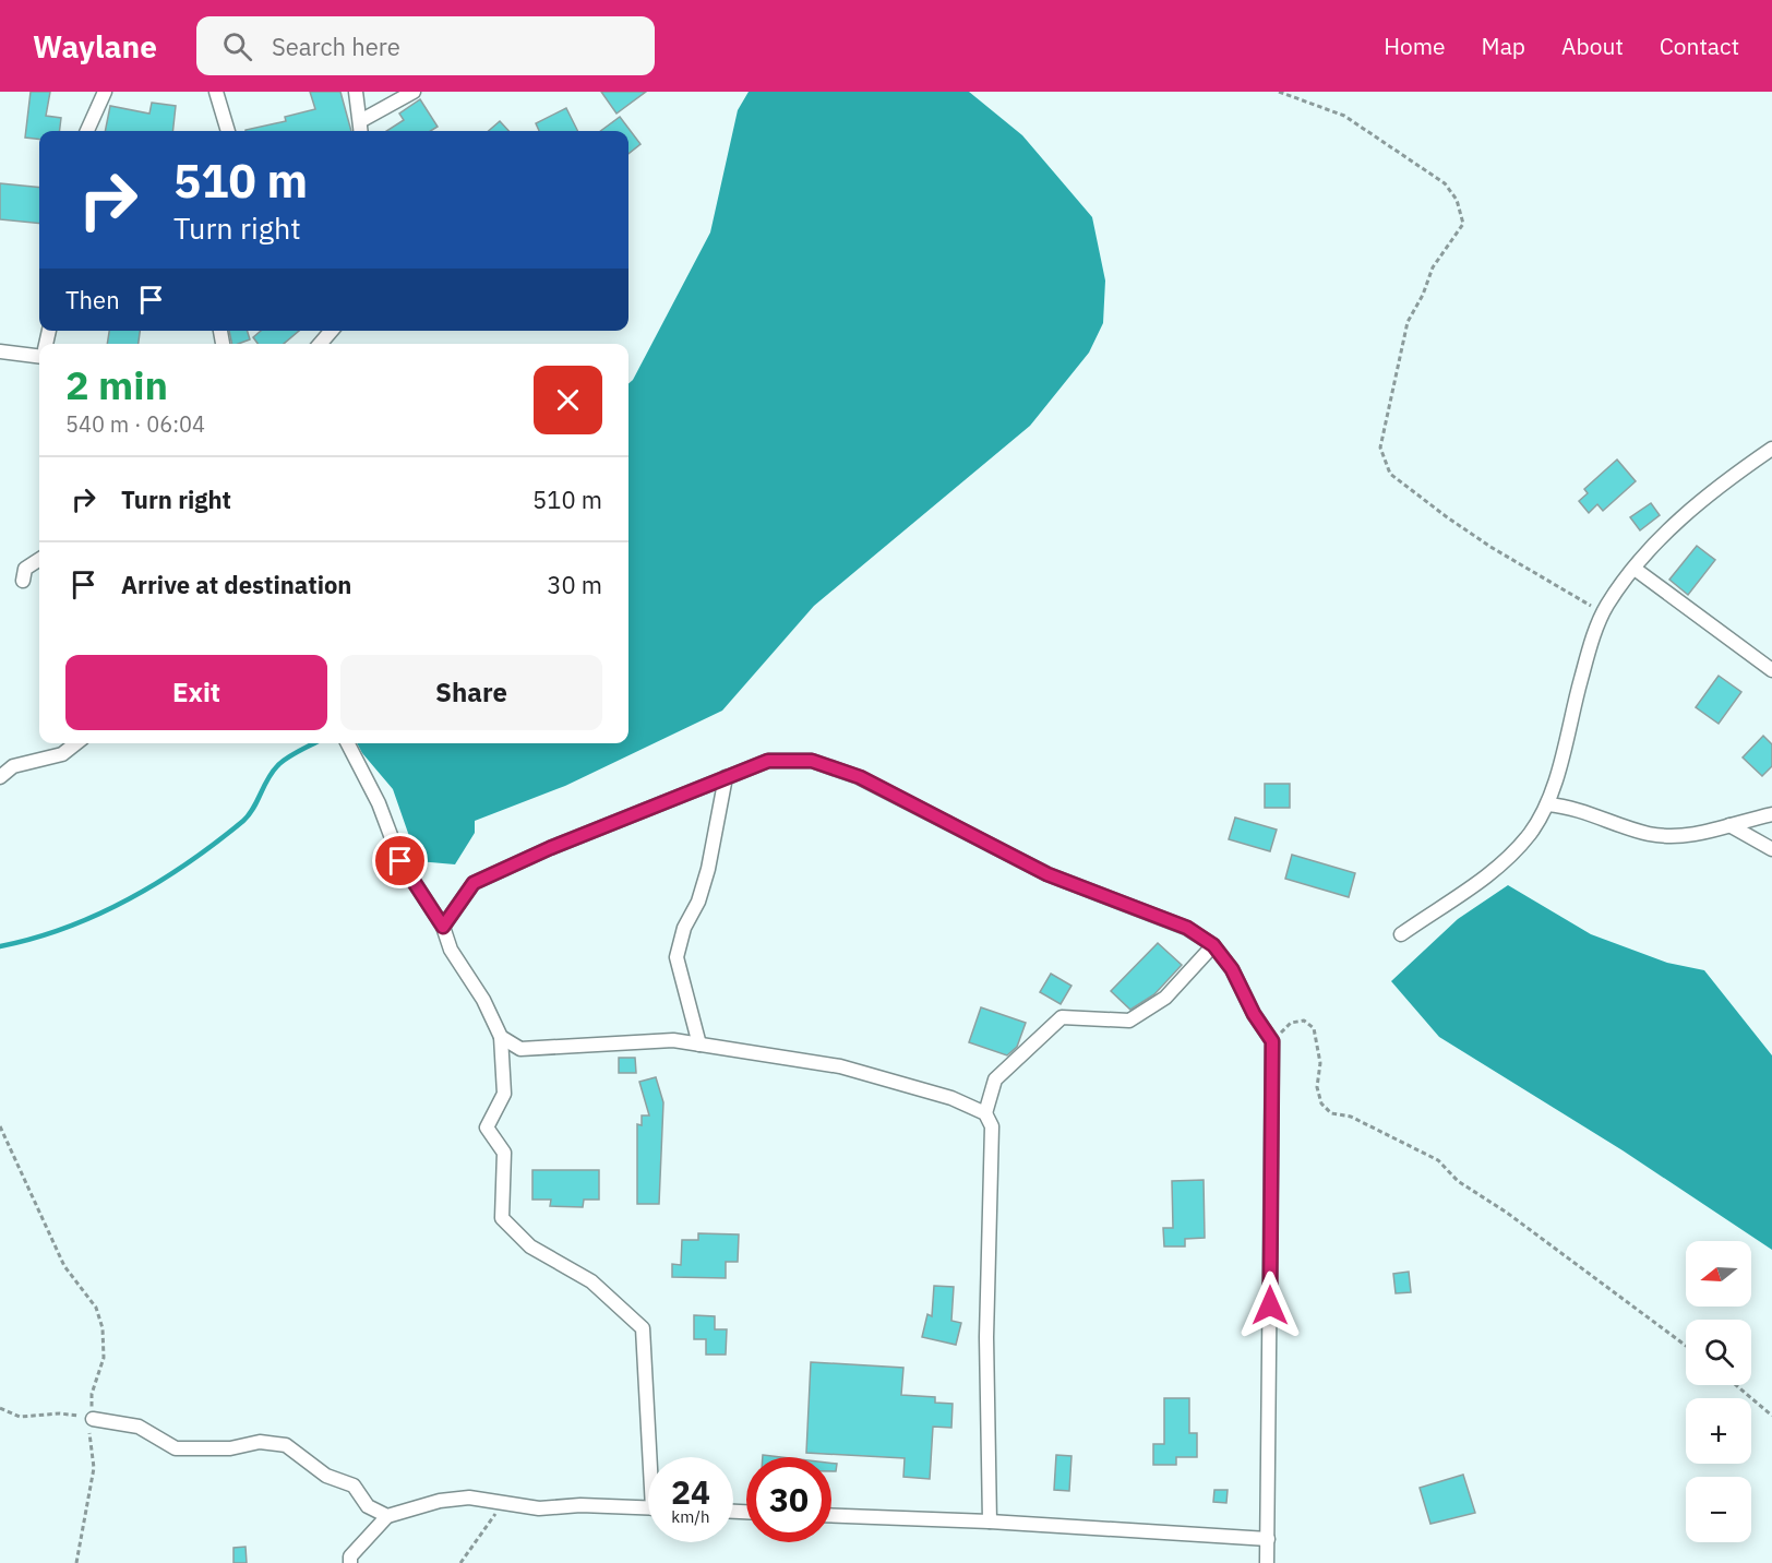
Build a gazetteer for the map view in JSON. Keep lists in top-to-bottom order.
{
  "north": "left",
  "page": {
    "header": "Waylane",
    "search": "Search here",
    "nav": [
      "Home",
      "Map",
      "About",
      "Contact"
    ],
    "turn": ["510 m", "Turn right"],
    "then": "Then",
    "heading": ["2 min", "540 m · 06:04"],
    "list": [
      {
        "name": "Turn right",
        "value": "510 m"
      },
      {
        "name": "Arrive at destination",
        "value": "30 m"
      }
    ],
    "buttons": ["Exit", "Share"],
    "map_buttons": ["+", "−"],
    "speed": "24 km/h",
    "limit": "30"
  }
}
